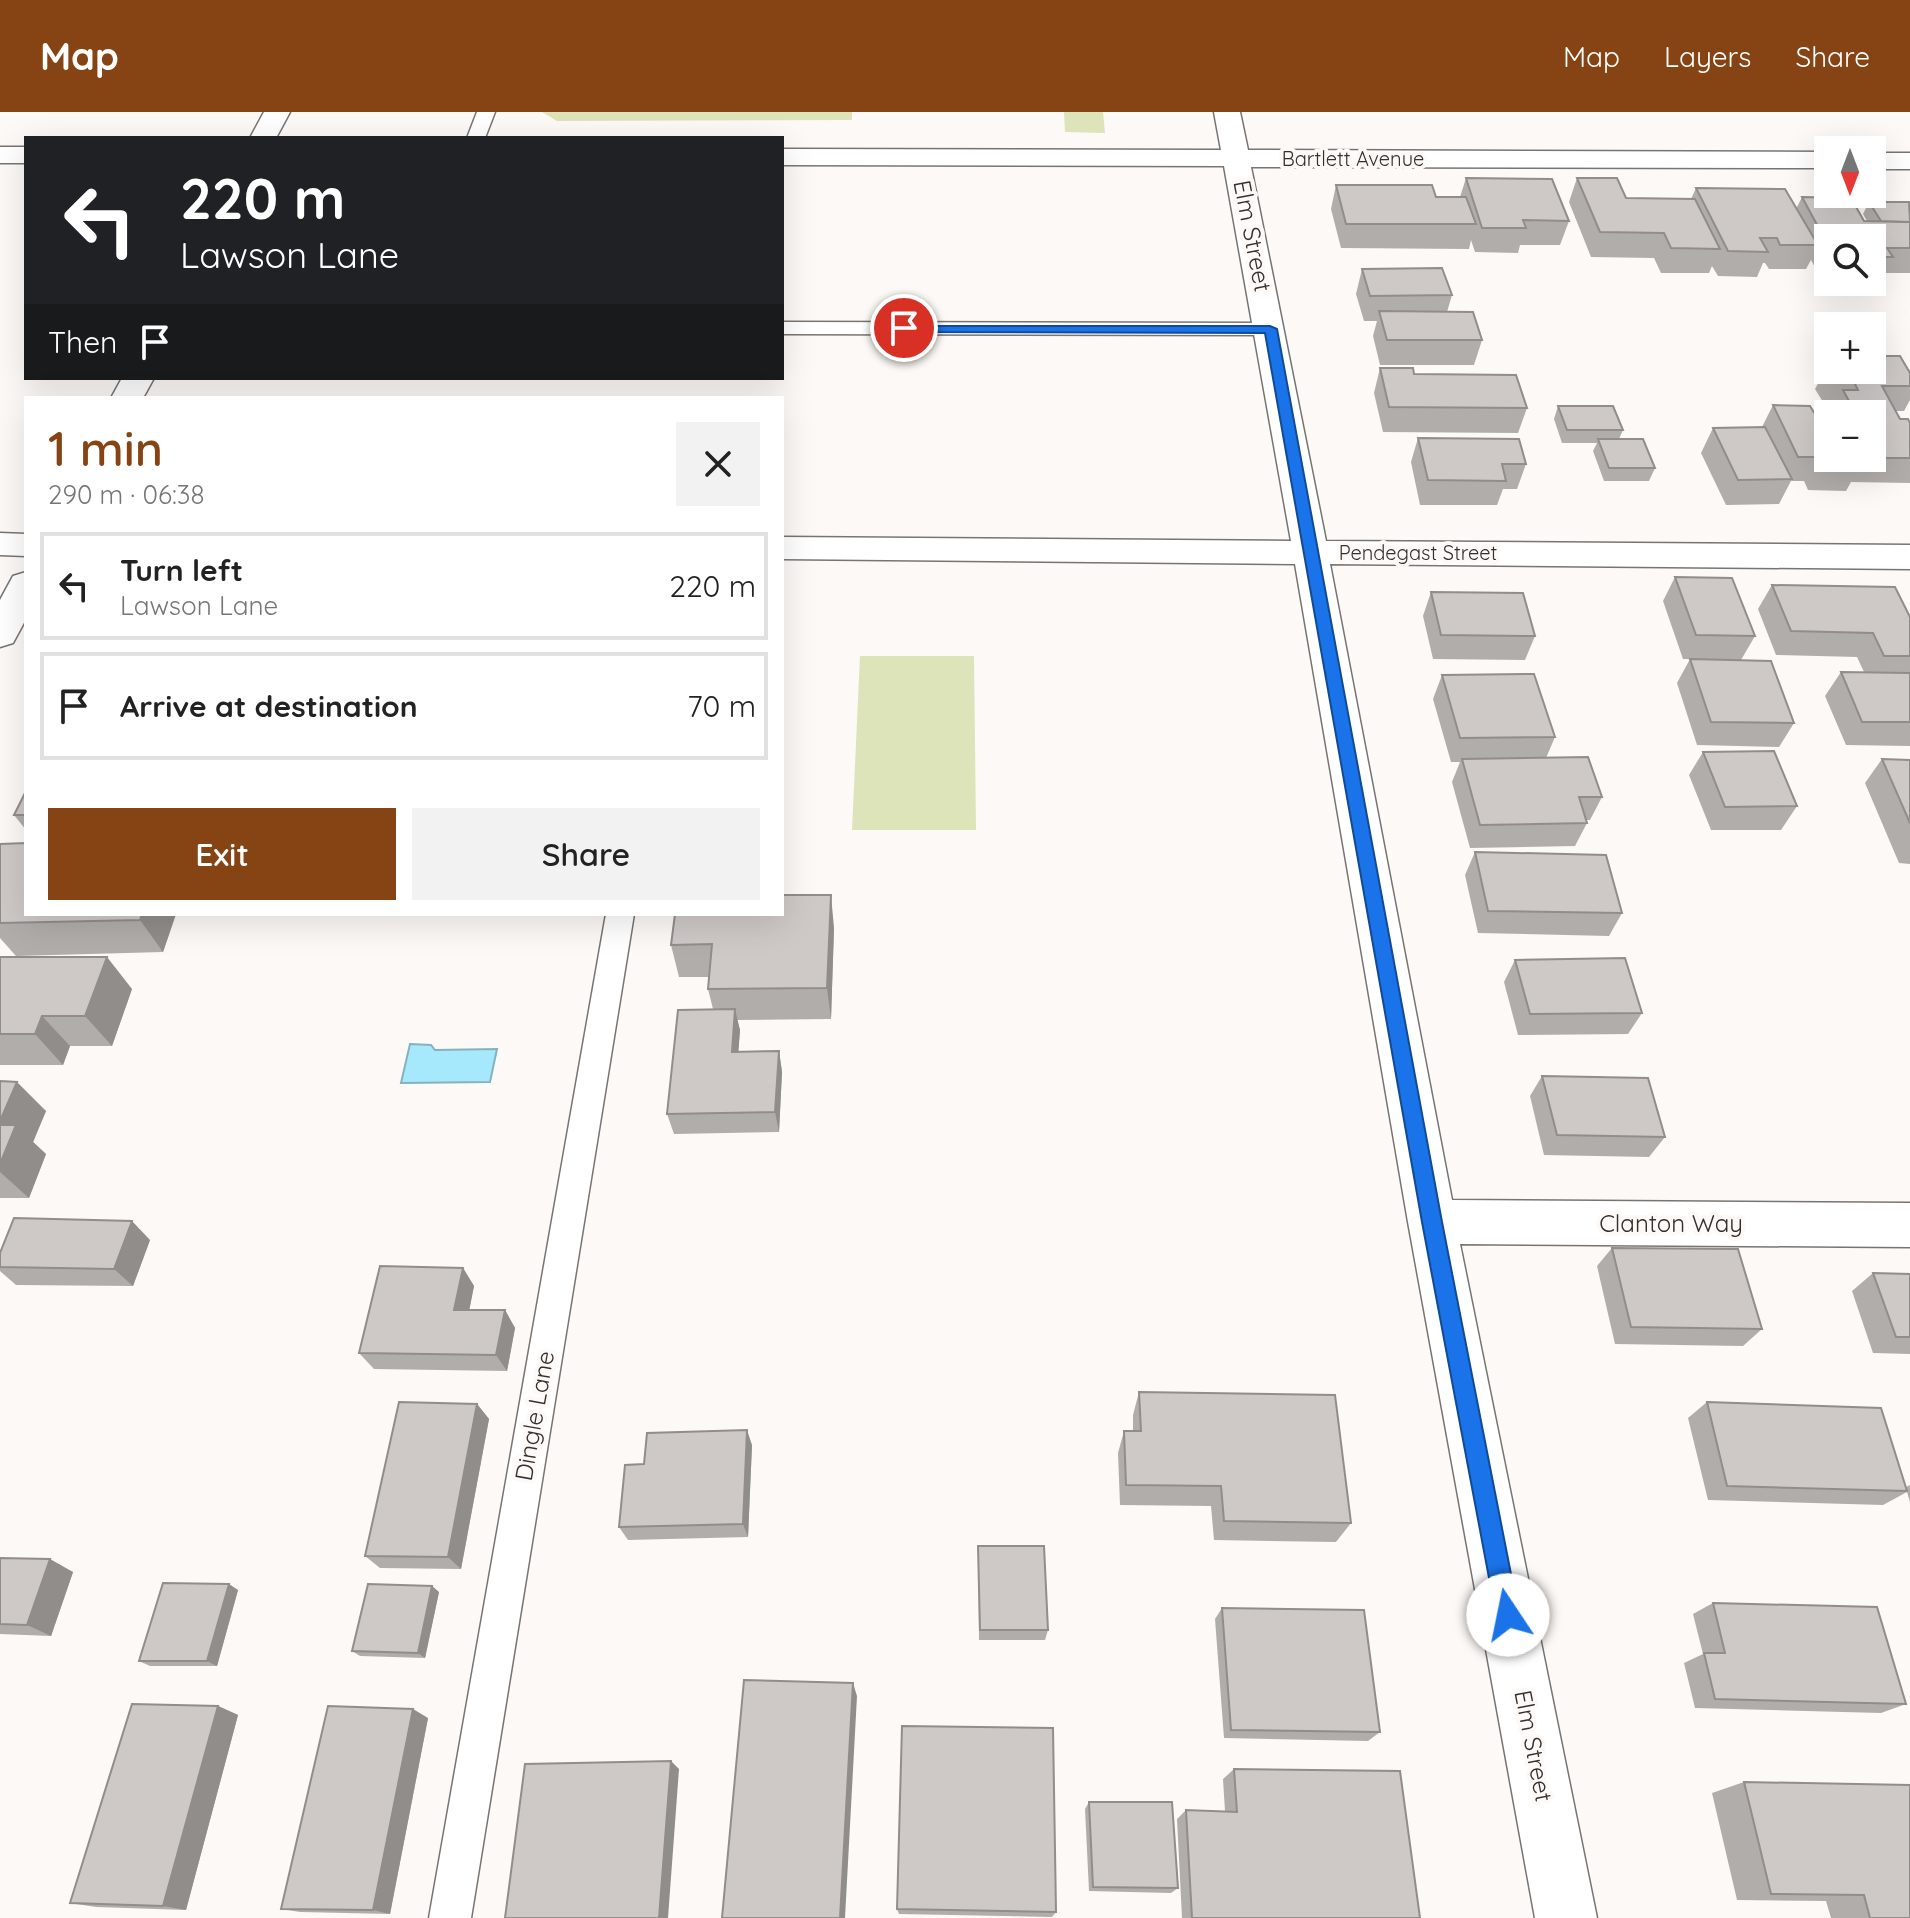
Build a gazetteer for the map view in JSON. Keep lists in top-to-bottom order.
{
  "streets": {
    "street": [
      "Bartlett Avenue",
      "Elm Street",
      "Pendegast Street",
      "Clanton Way"
    ],
    "lane": ["Dingle Lane"]
  },
  "crossings": [
    ["Bartlett Avenue", "Elm Street"],
    ["Elm Street", "Pendegast Street"],
    ["Elm Street", "Clanton Way"]
  ],
  "north": "bottom",
  "page": {
    "header": "Map",
    "nav": ["Map", "Layers", "Share"],
    "map_buttons": ["+", "−"],
    "turn": ["220 m", "Lawson Lane"],
    "then": "Then",
    "heading": ["1 min", "290 m · 06:38"],
    "list": [
      {
        "name": "Turn left",
        "note": "Lawson Lane",
        "value": "220 m"
      },
      {
        "name": "Arrive at destination",
        "value": "70 m"
      }
    ],
    "buttons": ["Exit", "Share"]
  }
}
